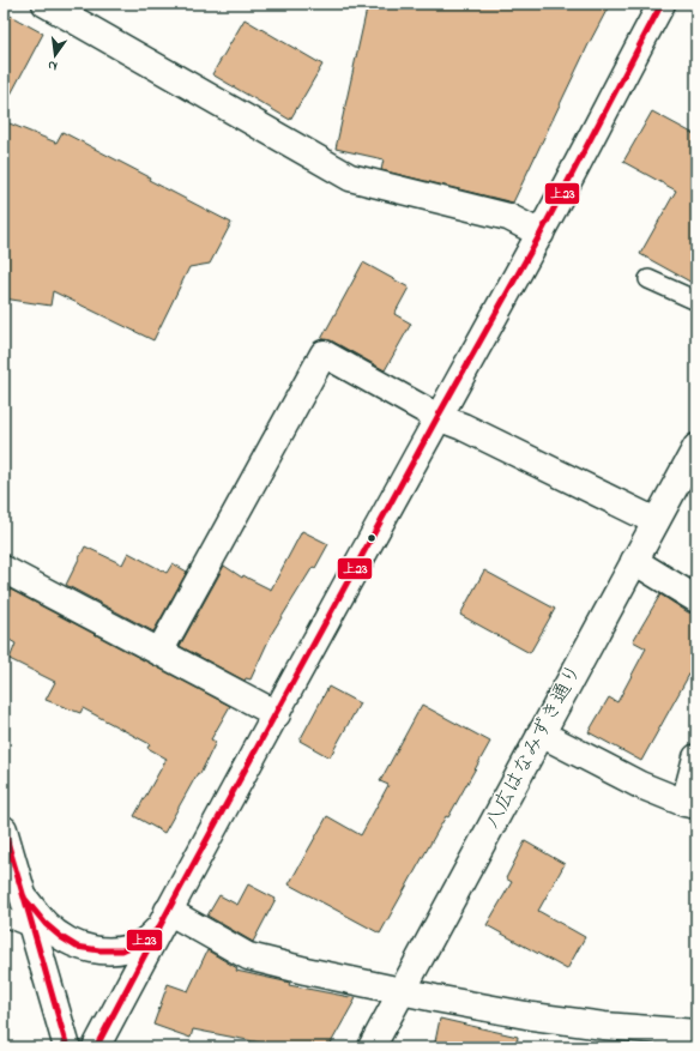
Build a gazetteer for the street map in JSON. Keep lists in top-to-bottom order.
{
  "streets": {
    "street": ["八広はなみずき通り"]
  },
  "lines": ["transit line 上23"],
  "north": "bottom"
}
